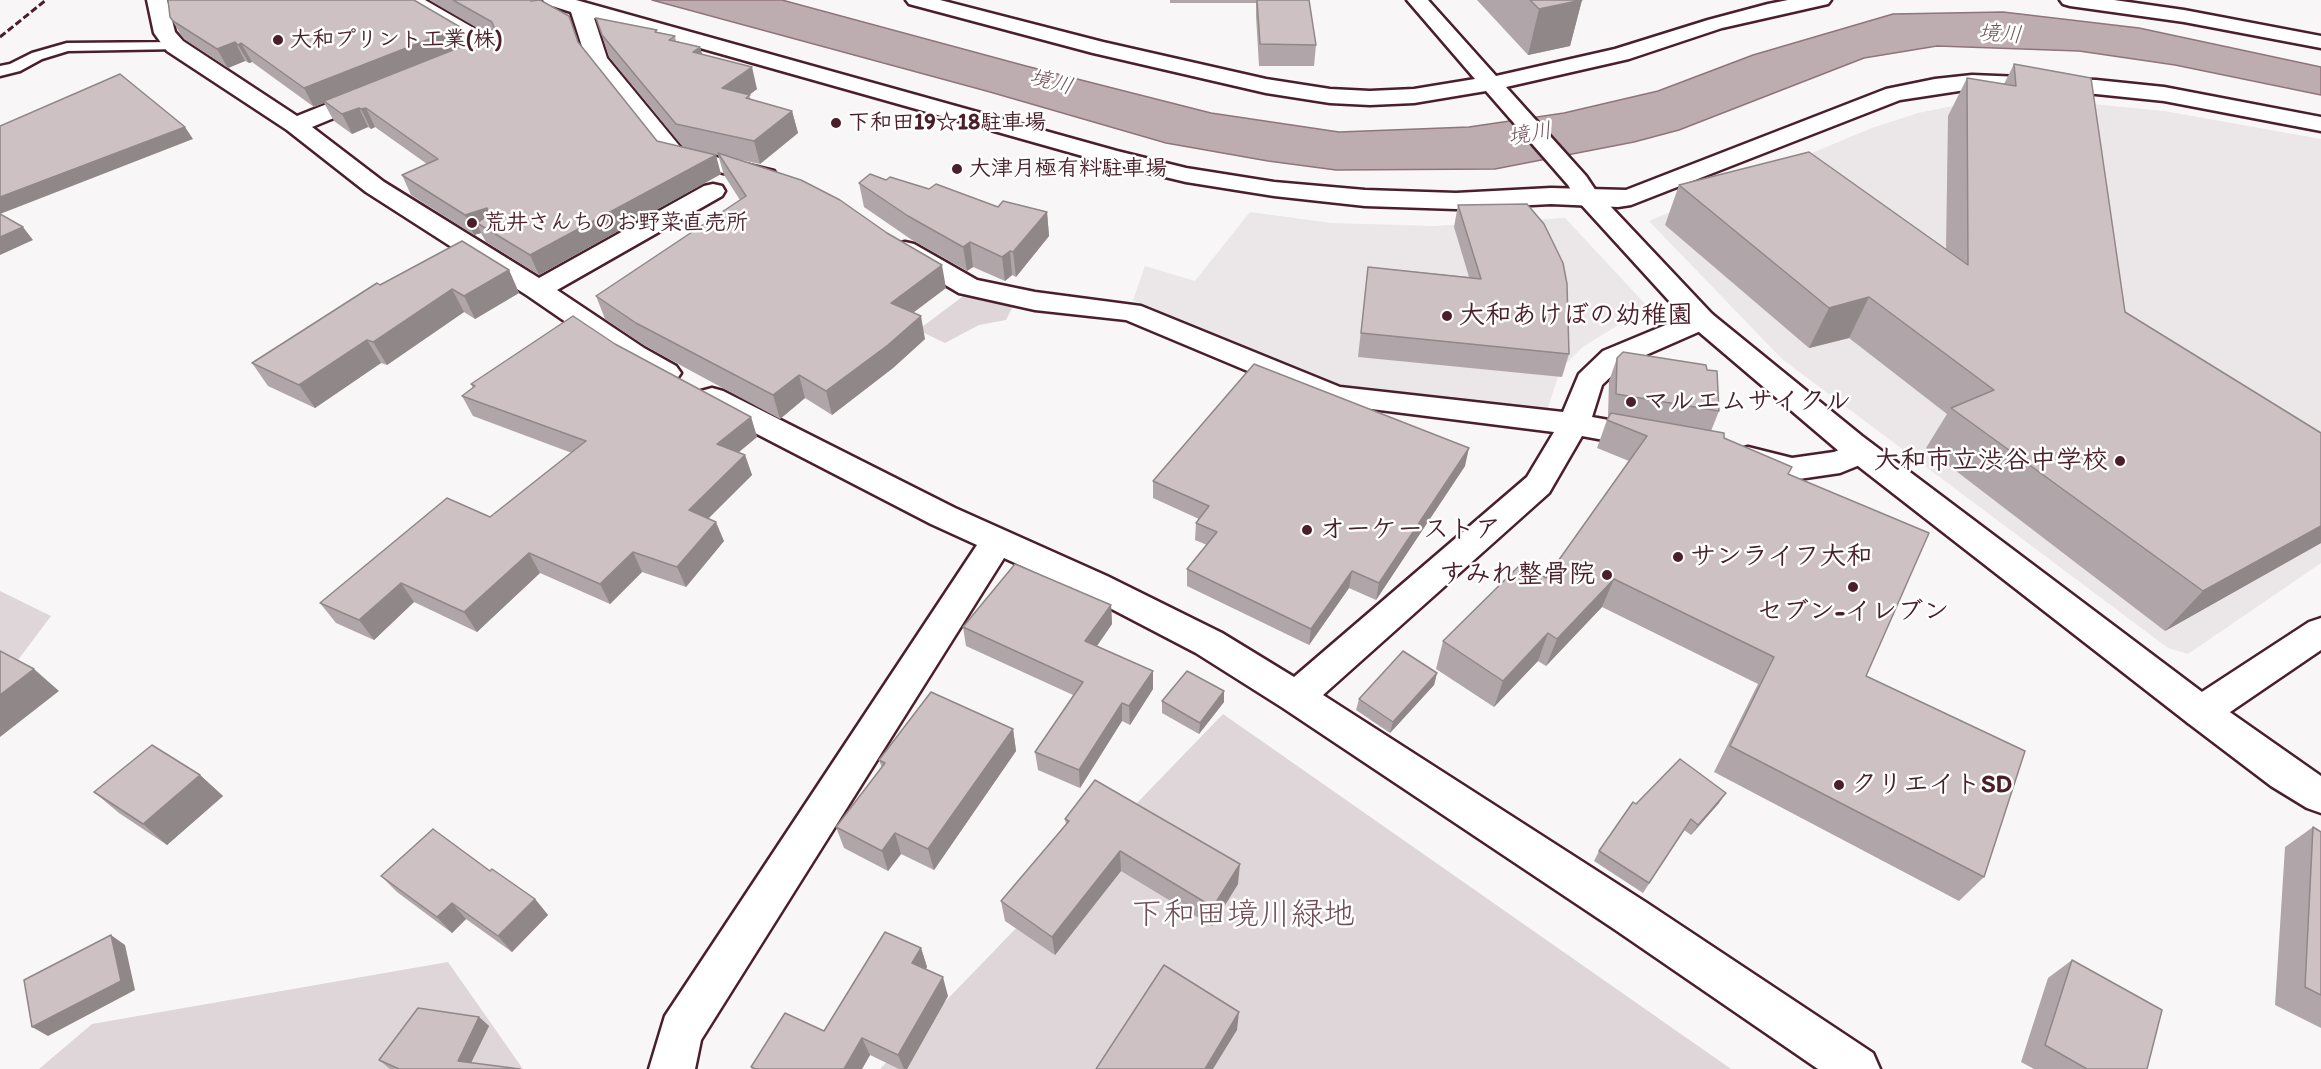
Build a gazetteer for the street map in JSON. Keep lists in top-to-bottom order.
{
  "water": ["境川"],
  "parks": ["下和田境川緑地"],
  "places": [
    "大和プリント工業(株)",
    "下和田19☆18駐車場",
    "大津月極有料駐車場",
    "荒井さんちのお野菜直売所",
    "大和あけぼの幼稚園",
    "マルエムサイクル",
    "大和市立渋谷中学校",
    "オーケーストア",
    "サンライフ大和",
    "すみれ整骨院",
    "セブン-イレブン",
    "クリエイトSD"
  ]
}
